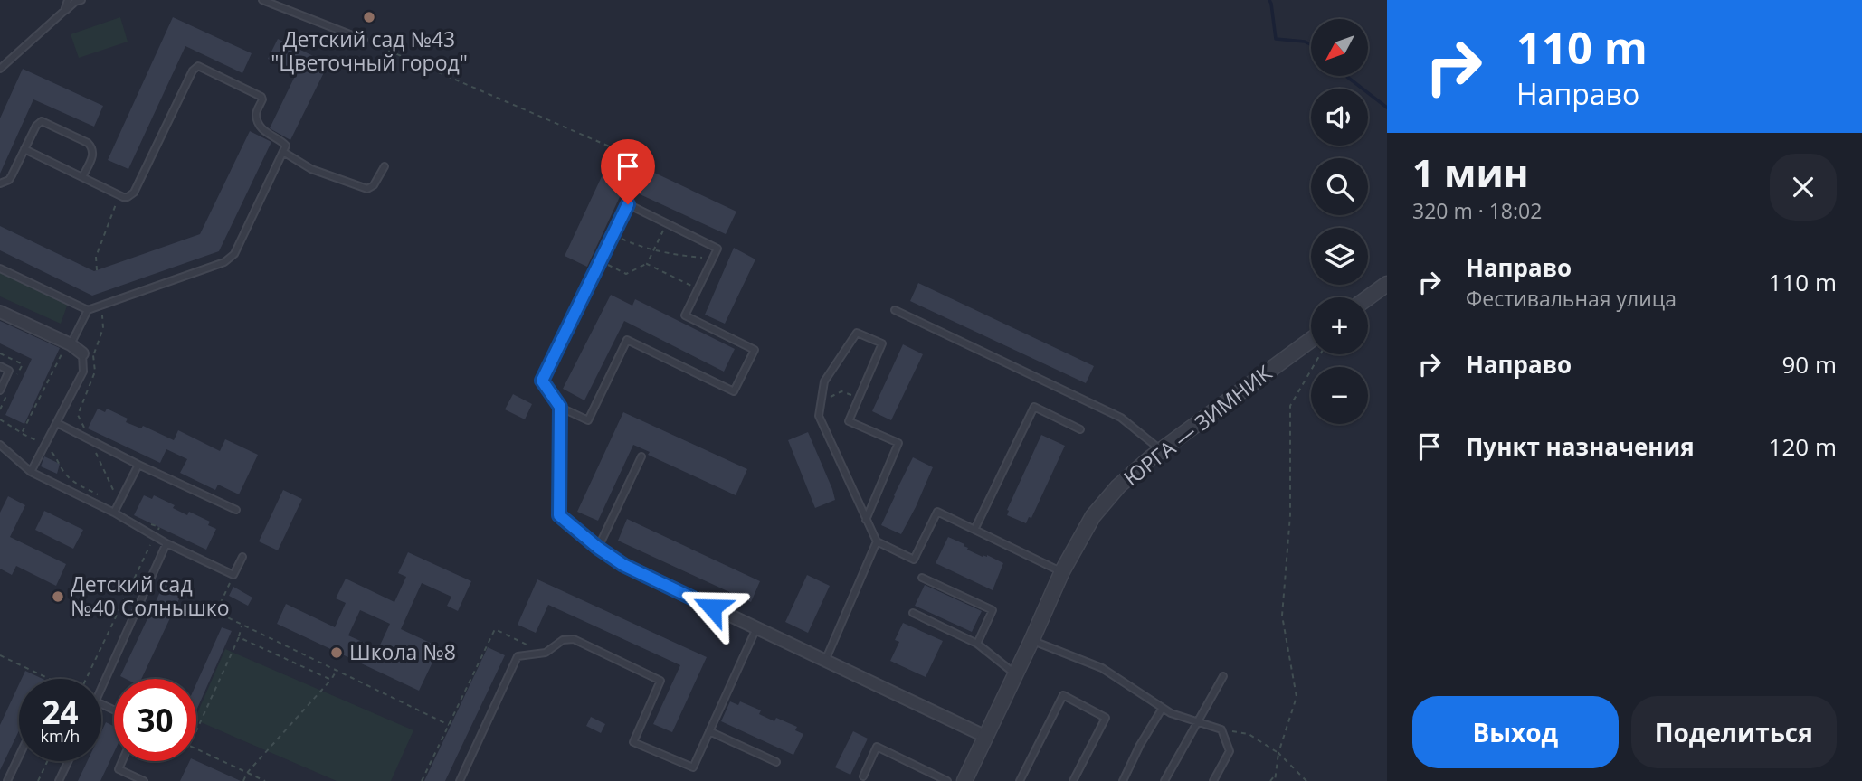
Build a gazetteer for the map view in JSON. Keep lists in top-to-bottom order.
{
  "streets": {
    "street": ["ЮРГА — ЗИМНИК"]
  },
  "places": ["Детский сад №43 \"Цветочный город\"", "Детский сад №40 Солнышко", "Школа №8"],
  "north": "bottom left",
  "page": {
    "turn": ["110 m", "Направо"],
    "map_buttons": ["+", "−"],
    "heading": ["1 мин", "320 m · 18:02"],
    "list": [
      {
        "name": "Направо",
        "note": "Фестивальная улица",
        "value": "110 m"
      },
      {
        "name": "Направо",
        "value": "90 m"
      },
      {
        "name": "Пункт назначения",
        "value": "120 m"
      }
    ],
    "speed": "24 km/h",
    "limit": "30",
    "buttons": ["Выход", "Поделиться"]
  }
}
